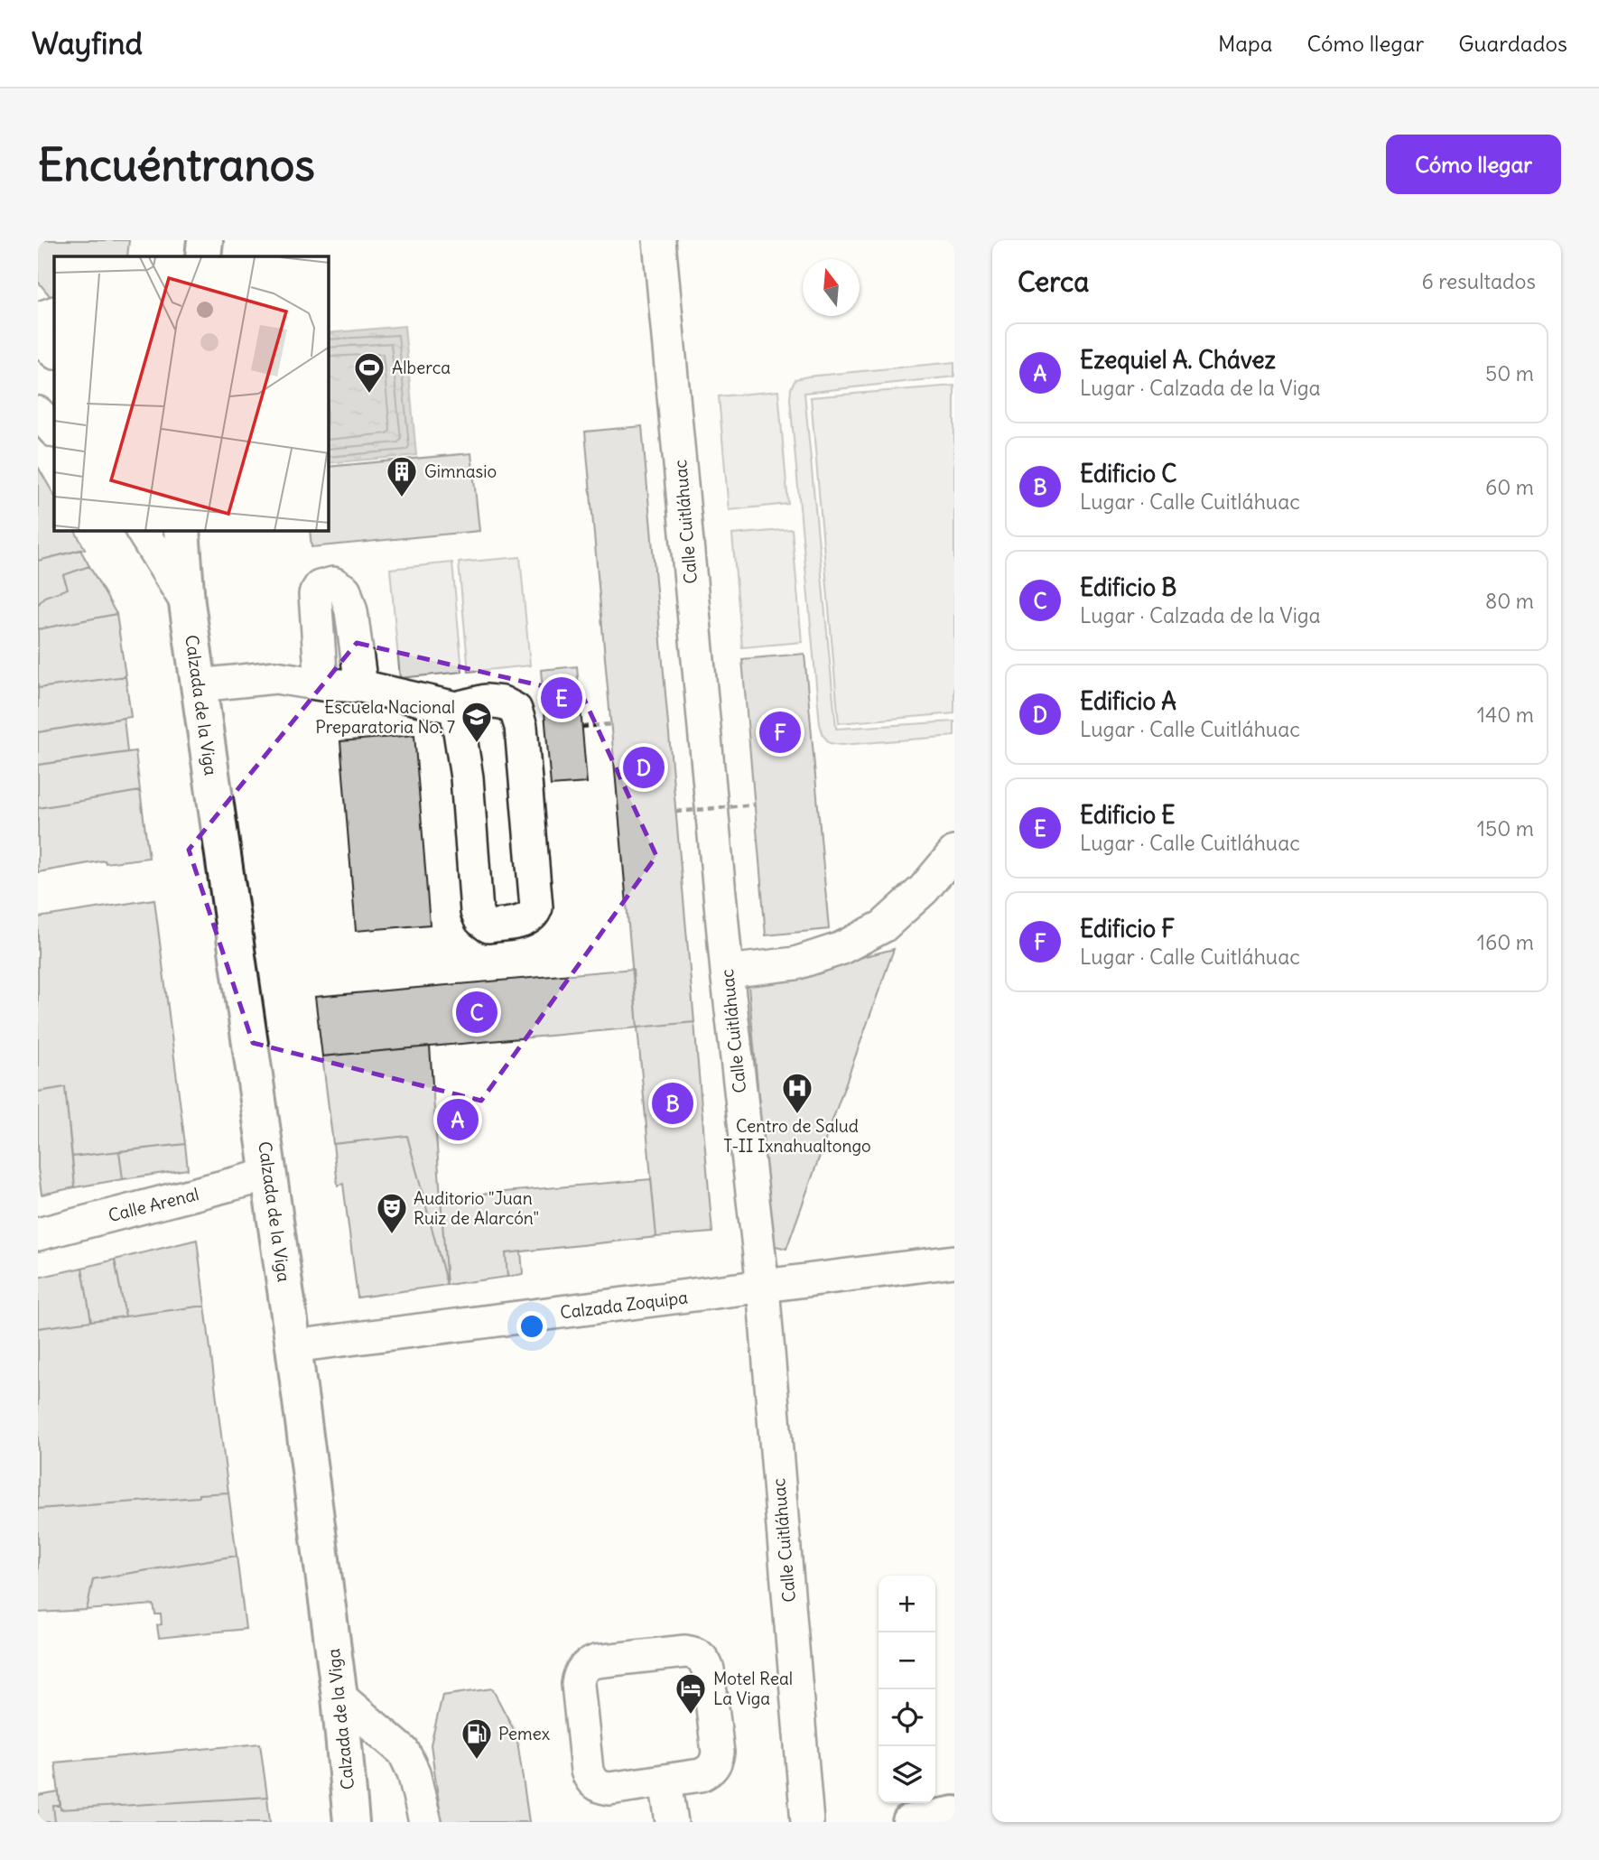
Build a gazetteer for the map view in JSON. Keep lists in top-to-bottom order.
{
  "streets": {
    "main road": ["Calzada de la Viga"],
    "street": ["Calle Cuitláhuac", "Calle Arenal", "Calzada Zoquipa"]
  },
  "crossings": [
    ["Calle Cuitláhuac", "Calzada Zoquipa"],
    ["Calzada de la Viga", "Calle Arenal"],
    ["Calzada de la Viga", "Calzada Zoquipa"]
  ],
  "places": {
    "sports": ["Alberca"],
    "building": ["Gimnasio"],
    "school or university": ["Escuela Nacional Preparatoria No. 7"],
    "hospital": ["Centro de Salud T-II Ixnahualtongo"],
    "theatre": ["Auditorio \"Juan Ruiz de Alarcón\""],
    "hotel": ["Motel Real La Viga"],
    "fuel station": ["Pemex"]
  },
  "north": "top",
  "page": {
    "header": "Wayfind",
    "nav": ["Mapa", "Cómo llegar", "Guardados"],
    "buttons": "Cómo llegar",
    "title": "Encuéntranos",
    "heading": ["Cerca", "6 resultados"],
    "list": [
      {
        "mark": "A",
        "name": "Ezequiel A. Chávez",
        "note": "Lugar · Calzada de la Viga",
        "value": "50 m"
      },
      {
        "mark": "B",
        "name": "Edificio C",
        "note": "Lugar · Calle Cuitláhuac",
        "value": "60 m"
      },
      {
        "mark": "C",
        "name": "Edificio B",
        "note": "Lugar · Calzada de la Viga",
        "value": "80 m"
      },
      {
        "mark": "D",
        "name": "Edificio A",
        "note": "Lugar · Calle Cuitláhuac",
        "value": "140 m"
      },
      {
        "mark": "E",
        "name": "Edificio E",
        "note": "Lugar · Calle Cuitláhuac",
        "value": "150 m"
      },
      {
        "mark": "F",
        "name": "Edificio F",
        "note": "Lugar · Calle Cuitláhuac",
        "value": "160 m"
      }
    ],
    "pins": [
      "E",
      "F",
      "D",
      "C",
      "B",
      "A"
    ],
    "map_buttons": ["+", "−"]
  }
}
